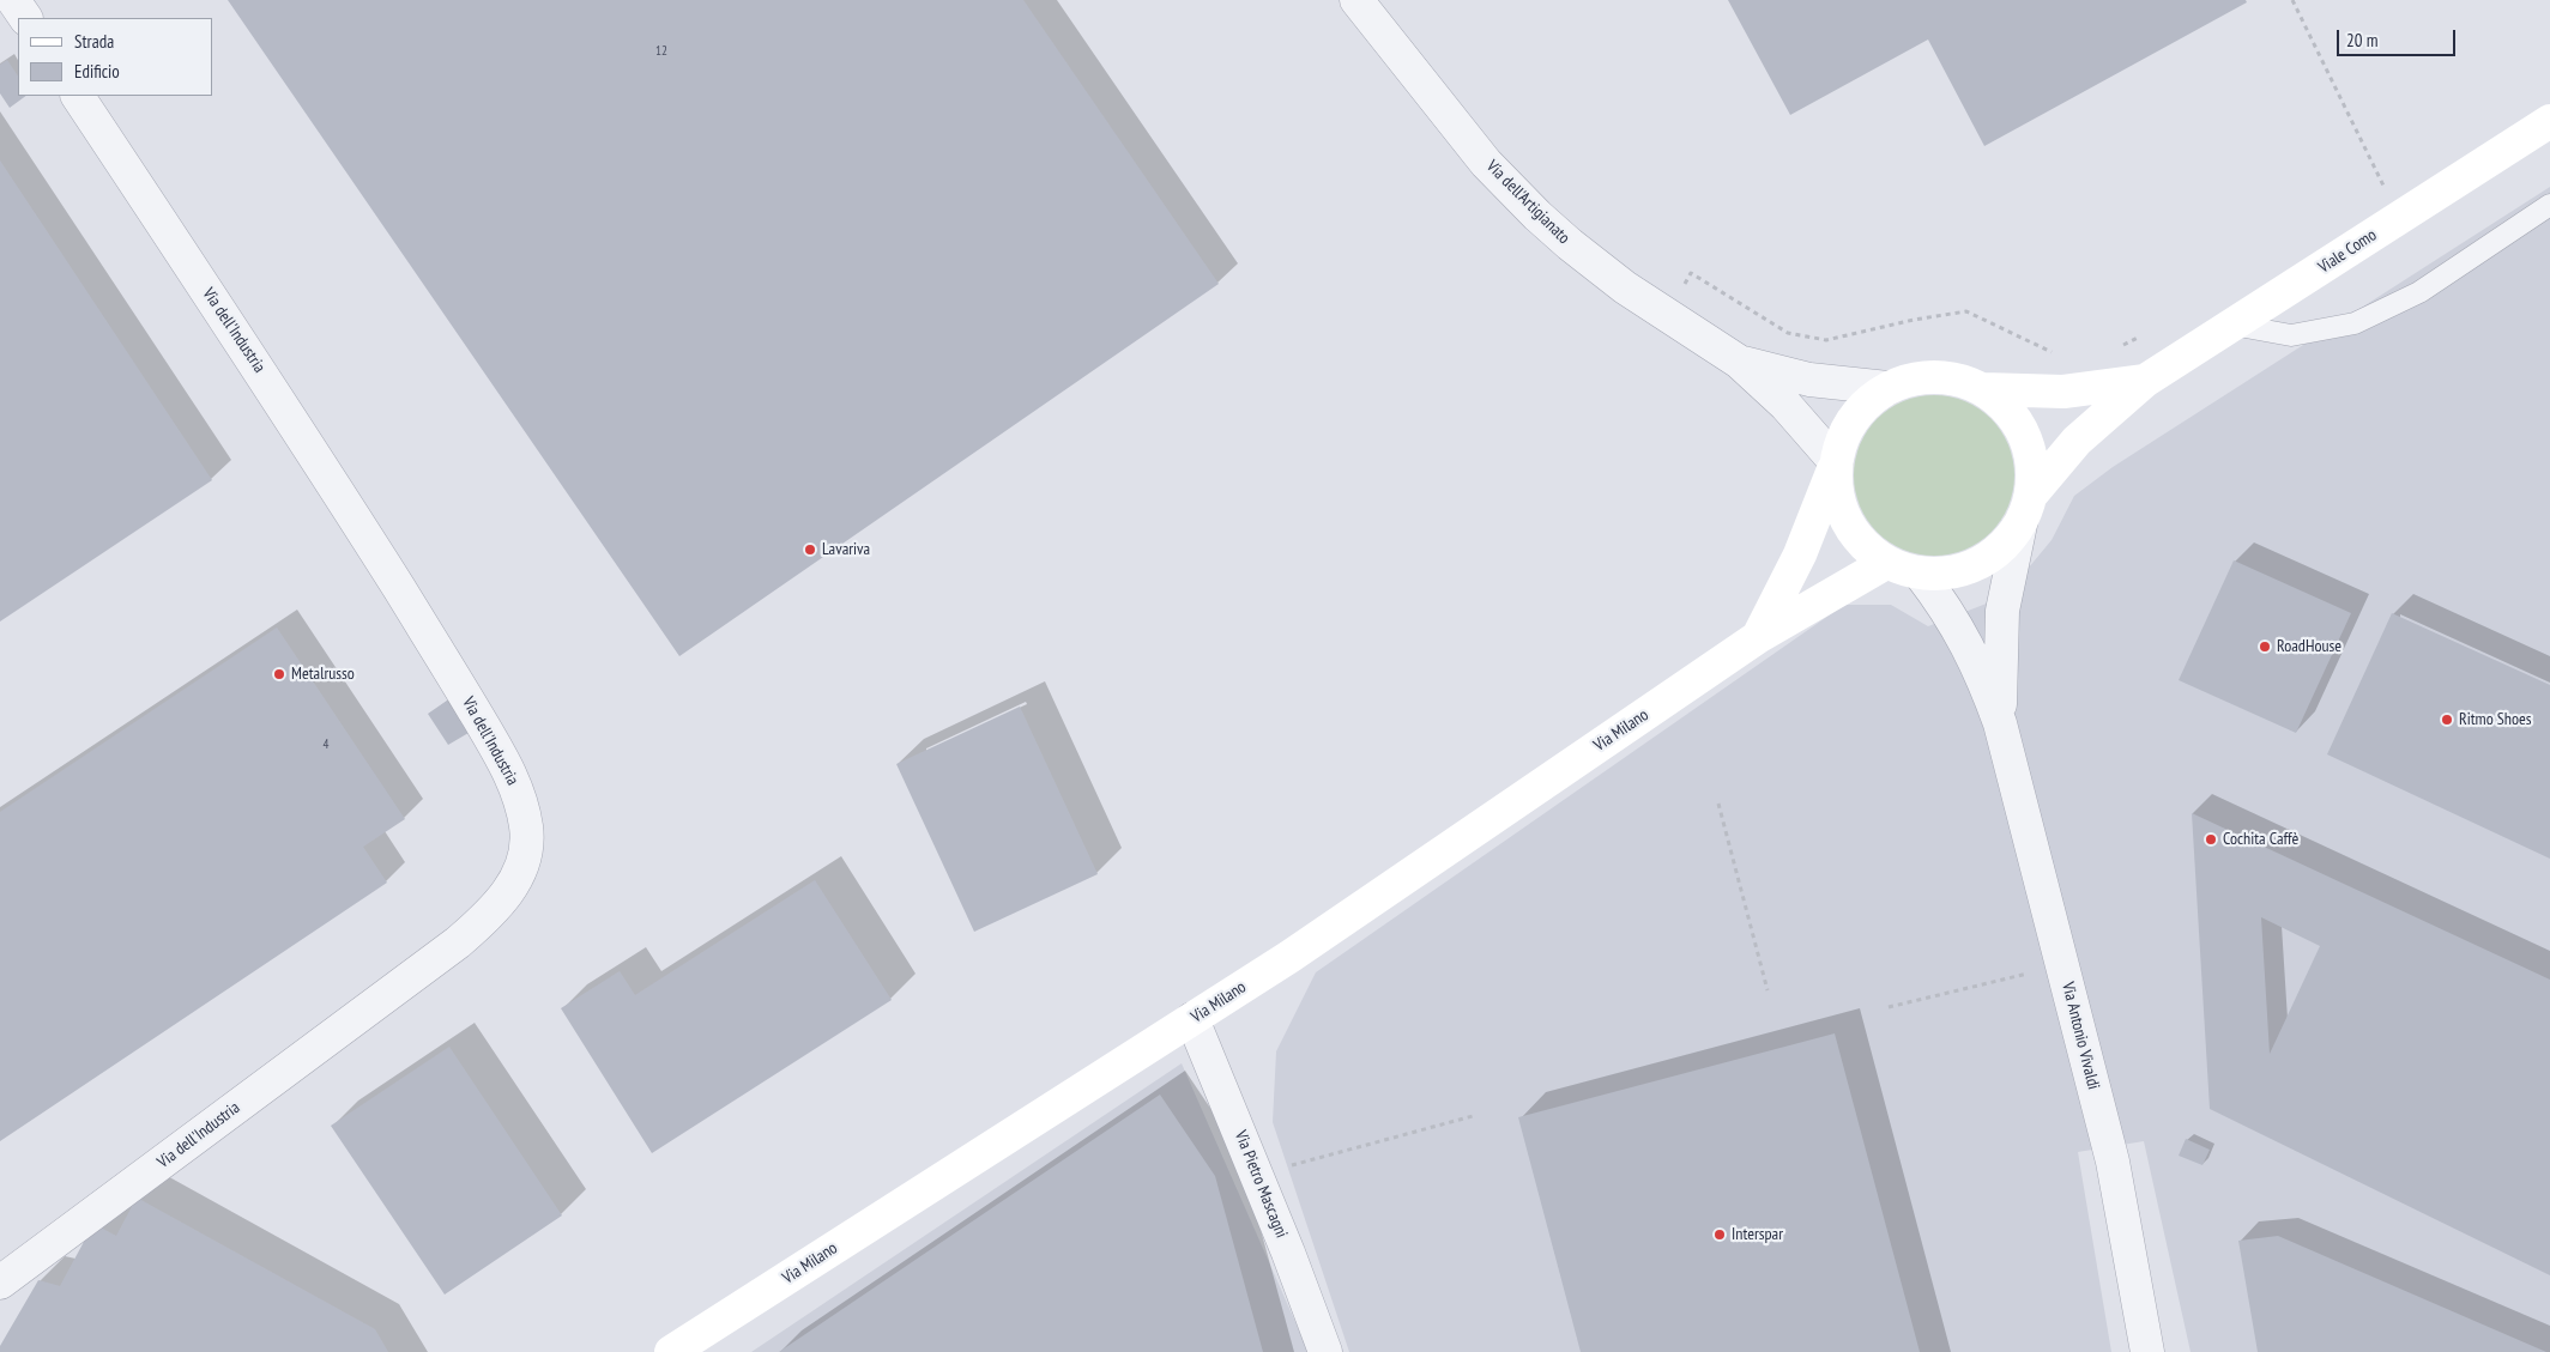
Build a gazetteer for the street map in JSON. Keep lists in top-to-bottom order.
{
  "streets": {
    "main road": ["Viale Como", "Via Milano"],
    "street": [
      "Via dell'Artigianato",
      "Via dell'Industria",
      "Via Antonio Vivaldi",
      "Via Pietro Mascagni"
    ]
  },
  "crossings": [
    ["Via dell'Artigianato", "Viale Como"],
    ["Via dell'Artigianato", "Via Milano"],
    ["Viale Como", "Via Milano"],
    ["Via Milano", "Via Pietro Mascagni"]
  ],
  "places": [
    "Lavariva",
    "RoadHouse",
    "Metalrusso",
    "Ritmo Shoes",
    "Cochita Caffè",
    "Interspar"
  ],
  "house_numbers": ["12", "4"],
  "legend": ["Strada", "Edificio"],
  "scale_bar": "20 m"
}
